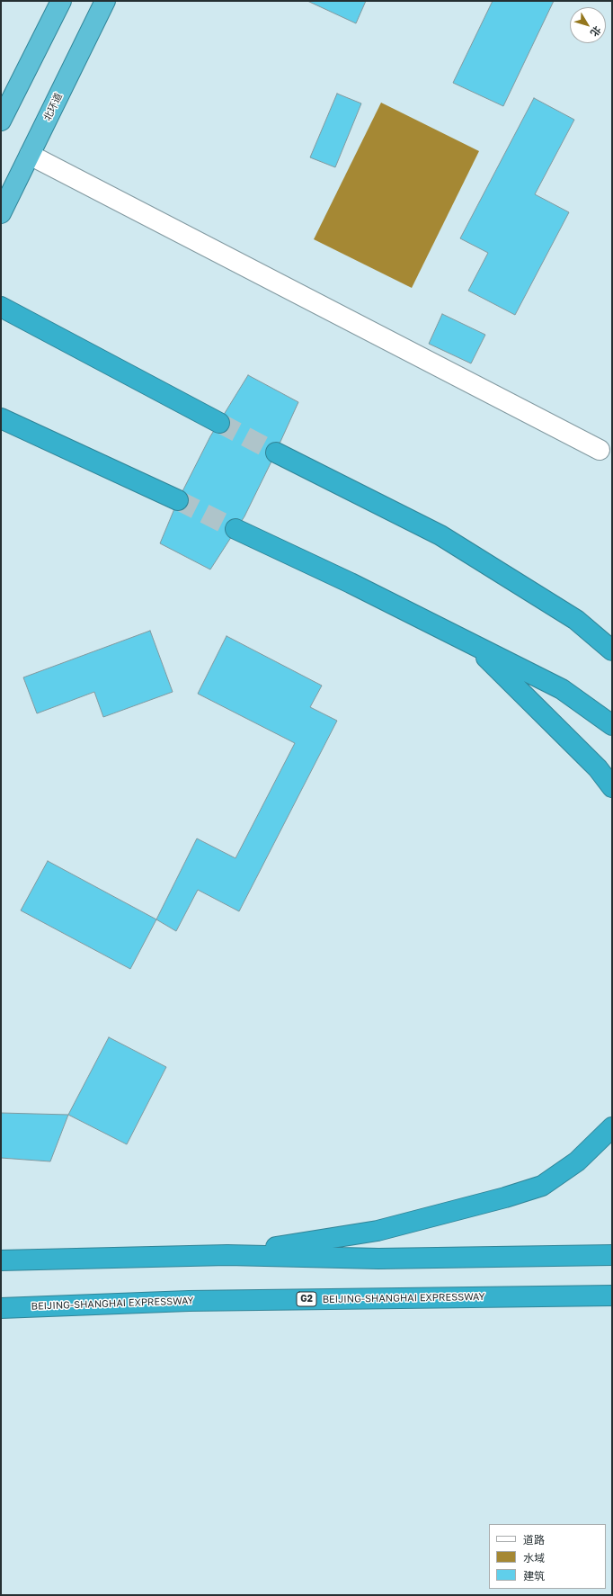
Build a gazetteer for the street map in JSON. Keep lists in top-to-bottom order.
{
  "streets": {
    "highway": ["北环道", "BEIJING-SHANGHAI EXPRESSWAY", "G2"]
  },
  "legend": ["道路", "水域", "建筑"],
  "north": "bottom right"
}
